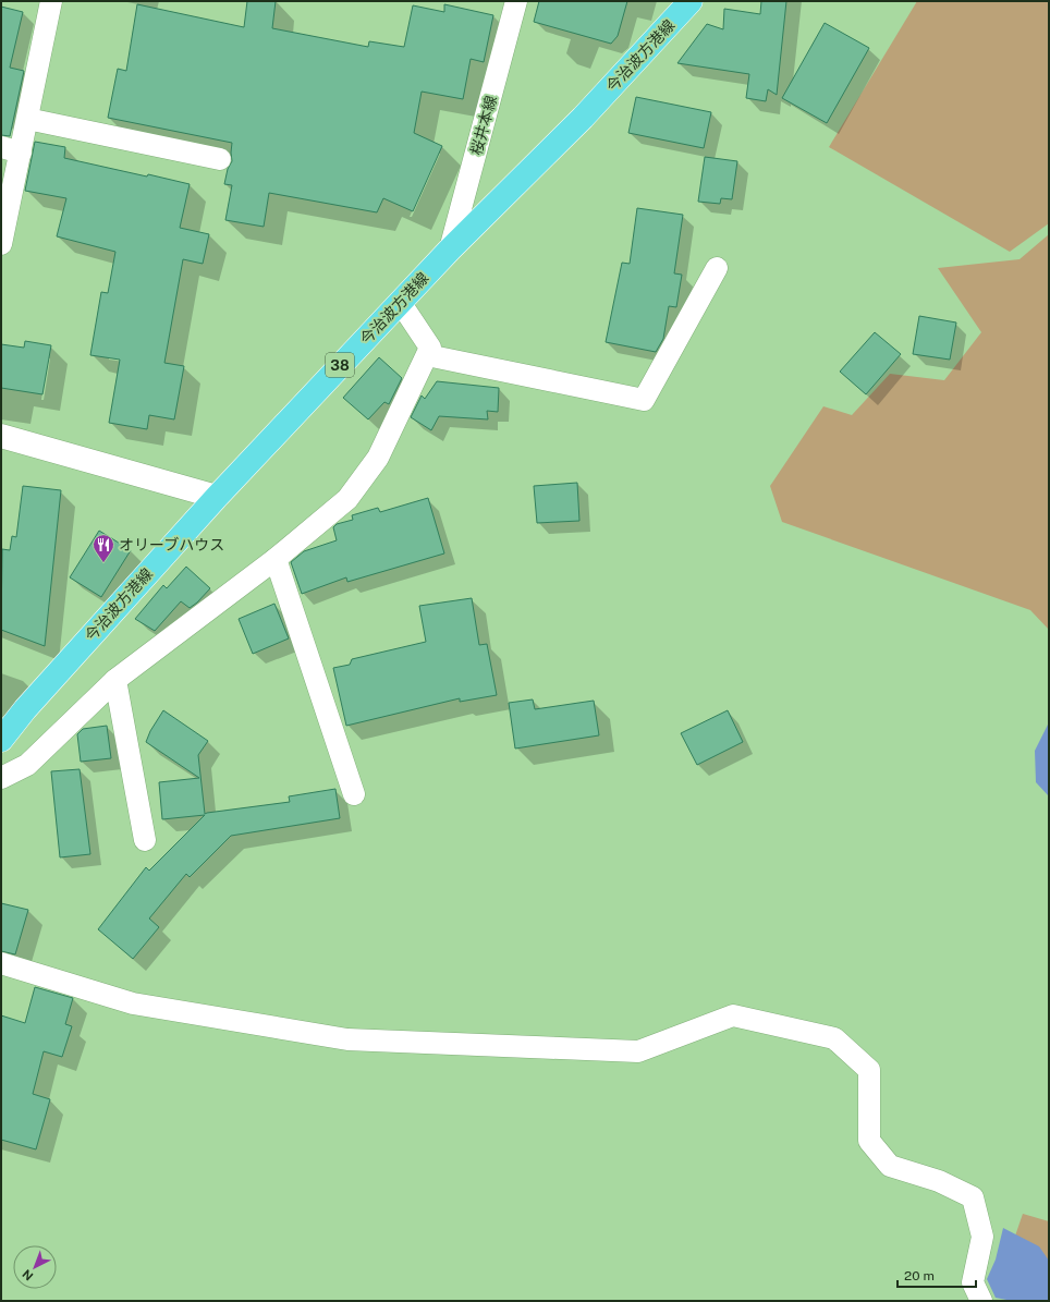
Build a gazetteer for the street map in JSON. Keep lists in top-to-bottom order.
{
  "streets": {
    "main road": ["今治波方港線", "38"],
    "street": ["桜井本線"]
  },
  "crossings": [
    ["今治波方港線", "桜井本線"]
  ],
  "places": {
    "restaurant": ["オリーブハウス"]
  },
  "scale_bar": "20 m",
  "north": "bottom left"
}
